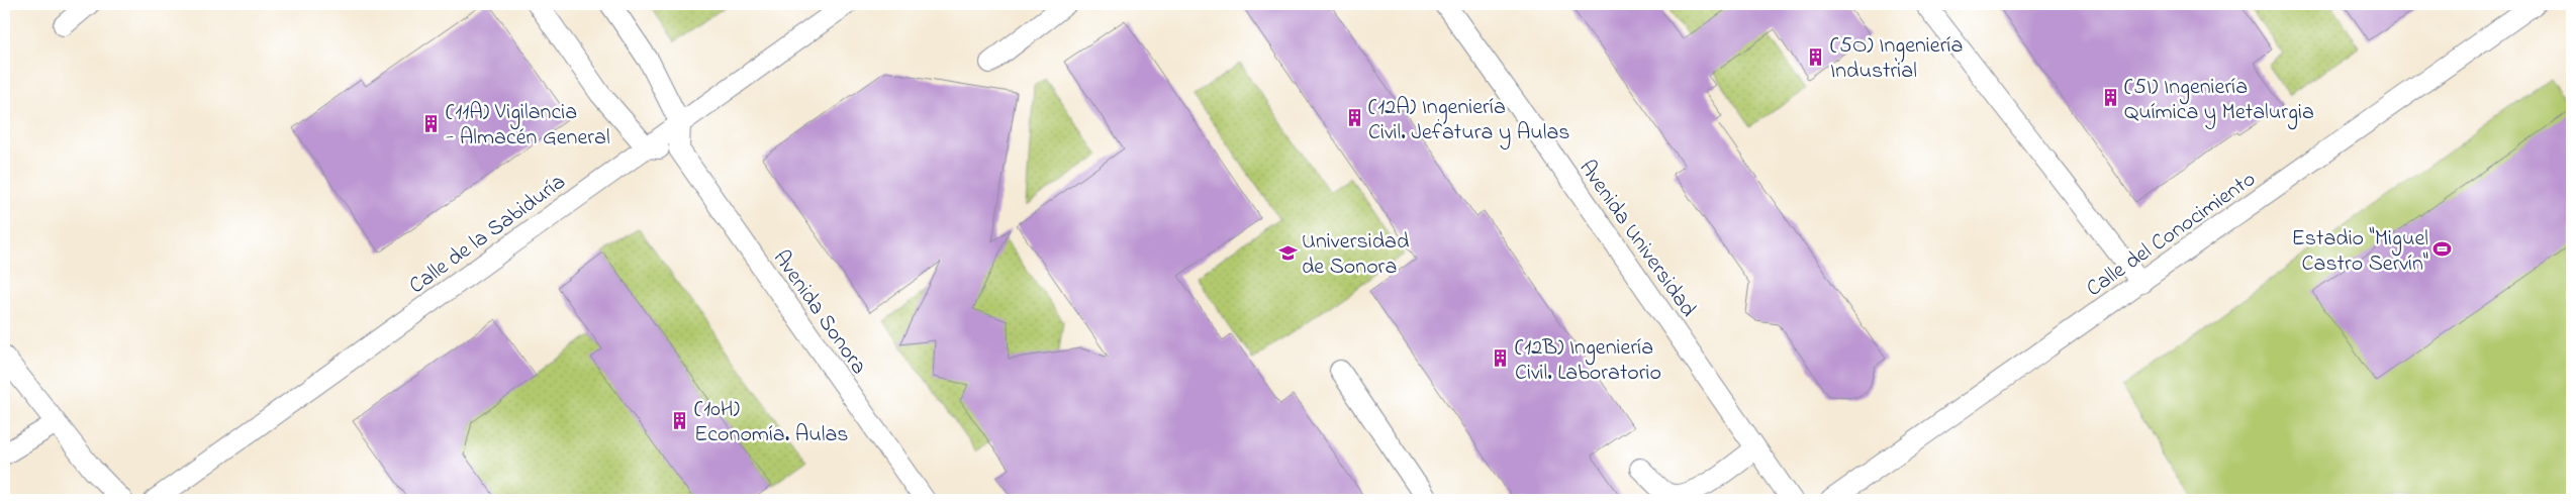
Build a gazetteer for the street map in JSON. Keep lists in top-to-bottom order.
{
  "streets": {
    "lane": [
      "Calle de la Sabiduría",
      "Calle del Conocimiento",
      "Avenida Universidad",
      "Avenida Sonora"
    ]
  },
  "places": {
    "building": [
      "(5O) Ingeniería Industrial",
      "(5I) Ingeniería Química y Metalurgia",
      "(12A) Ingeniería Civil. Jefatura y Aulas",
      "(11A) Vigilancia - Almacén General",
      "(12B) Ingeniería Civil. Laboratorio",
      "(10H) Economía. Aulas"
    ],
    "sports": ["Estadio \"Miguel Castro Servín\""],
    "school or university": ["Universidad de Sonora"]
  }
}
